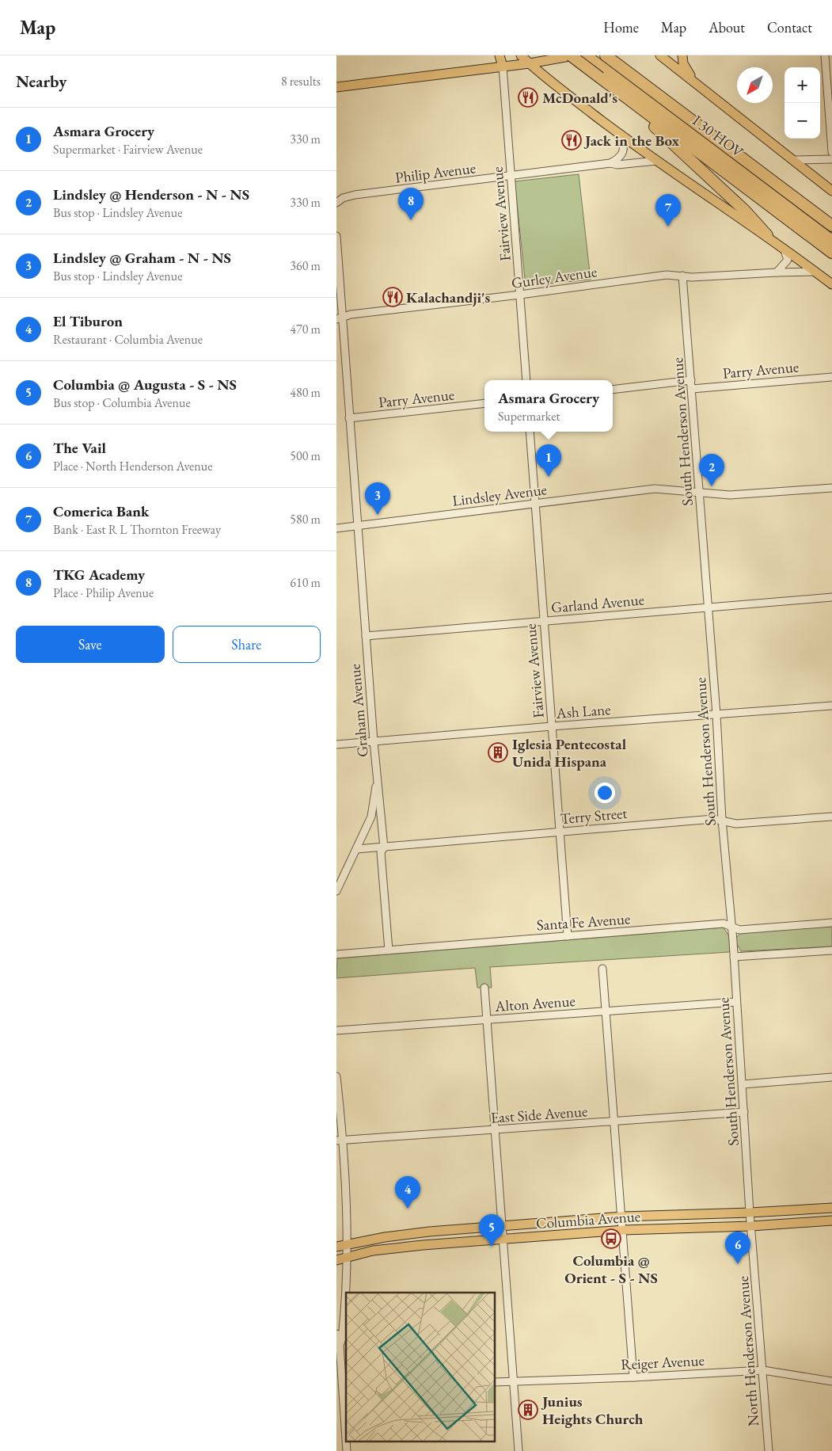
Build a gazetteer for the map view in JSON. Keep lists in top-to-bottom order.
{
  "streets": {
    "highway": ["I 30 HOV"],
    "main road": ["Columbia Avenue"],
    "street": [
      "Philip Avenue",
      "Fairview Avenue",
      "Gurley Avenue",
      "Parry Avenue",
      "South Henderson Avenue",
      "Lindsley Avenue",
      "Garland Avenue",
      "Graham Avenue",
      "Ash Lane",
      "Terry Street",
      "Santa Fe Avenue",
      "Alton Avenue",
      "East Side Avenue",
      "North Henderson Avenue",
      "Reiger Avenue"
    ]
  },
  "crossings": [
    ["Philip Avenue", "Fairview Avenue"],
    ["Fairview Avenue", "Gurley Avenue"],
    ["Fairview Avenue", "Lindsley Avenue"],
    ["Fairview Avenue", "Garland Avenue"],
    ["Fairview Avenue", "Ash Lane"],
    ["Fairview Avenue", "Terry Street"],
    ["Fairview Avenue", "Santa Fe Avenue"],
    ["Gurley Avenue", "South Henderson Avenue"],
    ["Gurley Avenue", "Graham Avenue"],
    ["Parry Avenue", "South Henderson Avenue"],
    ["Parry Avenue", "Graham Avenue"],
    ["South Henderson Avenue", "Lindsley Avenue"],
    ["South Henderson Avenue", "Garland Avenue"],
    ["South Henderson Avenue", "Ash Lane"],
    ["South Henderson Avenue", "Terry Street"],
    ["South Henderson Avenue", "Santa Fe Avenue"],
    ["South Henderson Avenue", "Alton Avenue"],
    ["South Henderson Avenue", "East Side Avenue"],
    ["South Henderson Avenue", "Columbia Avenue"],
    ["South Henderson Avenue", "North Henderson Avenue"],
    ["Lindsley Avenue", "Graham Avenue"],
    ["Garland Avenue", "Graham Avenue"],
    ["Graham Avenue", "Ash Lane"],
    ["Graham Avenue", "Terry Street"],
    ["Graham Avenue", "Santa Fe Avenue"],
    ["Columbia Avenue", "North Henderson Avenue"],
    ["North Henderson Avenue", "Reiger Avenue"]
  ],
  "places": {
    "restaurant": ["McDonald's", "Jack in the Box", "Kalachandji's"],
    "building": ["Iglesia Pentecostal Unida Hispana", "Junius Heights Church"],
    "bus stop": ["Columbia @ Orient - S - NS"]
  },
  "north": "bottom left",
  "page": {
    "header": "Map",
    "nav": [
      "Home",
      "Map",
      "About",
      "Contact"
    ],
    "heading": ["Nearby", "8 results"],
    "map_buttons": ["+", "−"],
    "list": [
      {
        "mark": "1",
        "name": "Asmara Grocery",
        "note": "Supermarket · Fairview Avenue",
        "value": "330 m"
      },
      {
        "mark": "2",
        "name": "Lindsley @ Henderson - N - NS",
        "note": "Bus stop · Lindsley Avenue",
        "value": "330 m"
      },
      {
        "mark": "3",
        "name": "Lindsley @ Graham - N - NS",
        "note": "Bus stop · Lindsley Avenue",
        "value": "360 m"
      },
      {
        "mark": "4",
        "name": "El Tiburon",
        "note": "Restaurant · Columbia Avenue",
        "value": "470 m"
      },
      {
        "mark": "5",
        "name": "Columbia @ Augusta - S - NS",
        "note": "Bus stop · Columbia Avenue",
        "value": "480 m"
      },
      {
        "mark": "6",
        "name": "The Vail",
        "note": "Place · North Henderson Avenue",
        "value": "500 m"
      },
      {
        "mark": "7",
        "name": "Comerica Bank",
        "note": "Bank · East R L Thornton Freeway",
        "value": "580 m"
      },
      {
        "mark": "8",
        "name": "TKG Academy",
        "note": "Place · Philip Avenue",
        "value": "610 m"
      }
    ],
    "pins": [
      "8",
      "7",
      "1",
      "2",
      "3",
      "4",
      "5",
      "6"
    ],
    "popup": ["Asmara Grocery", "Supermarket"],
    "buttons": ["Save", "Share"]
  }
}
